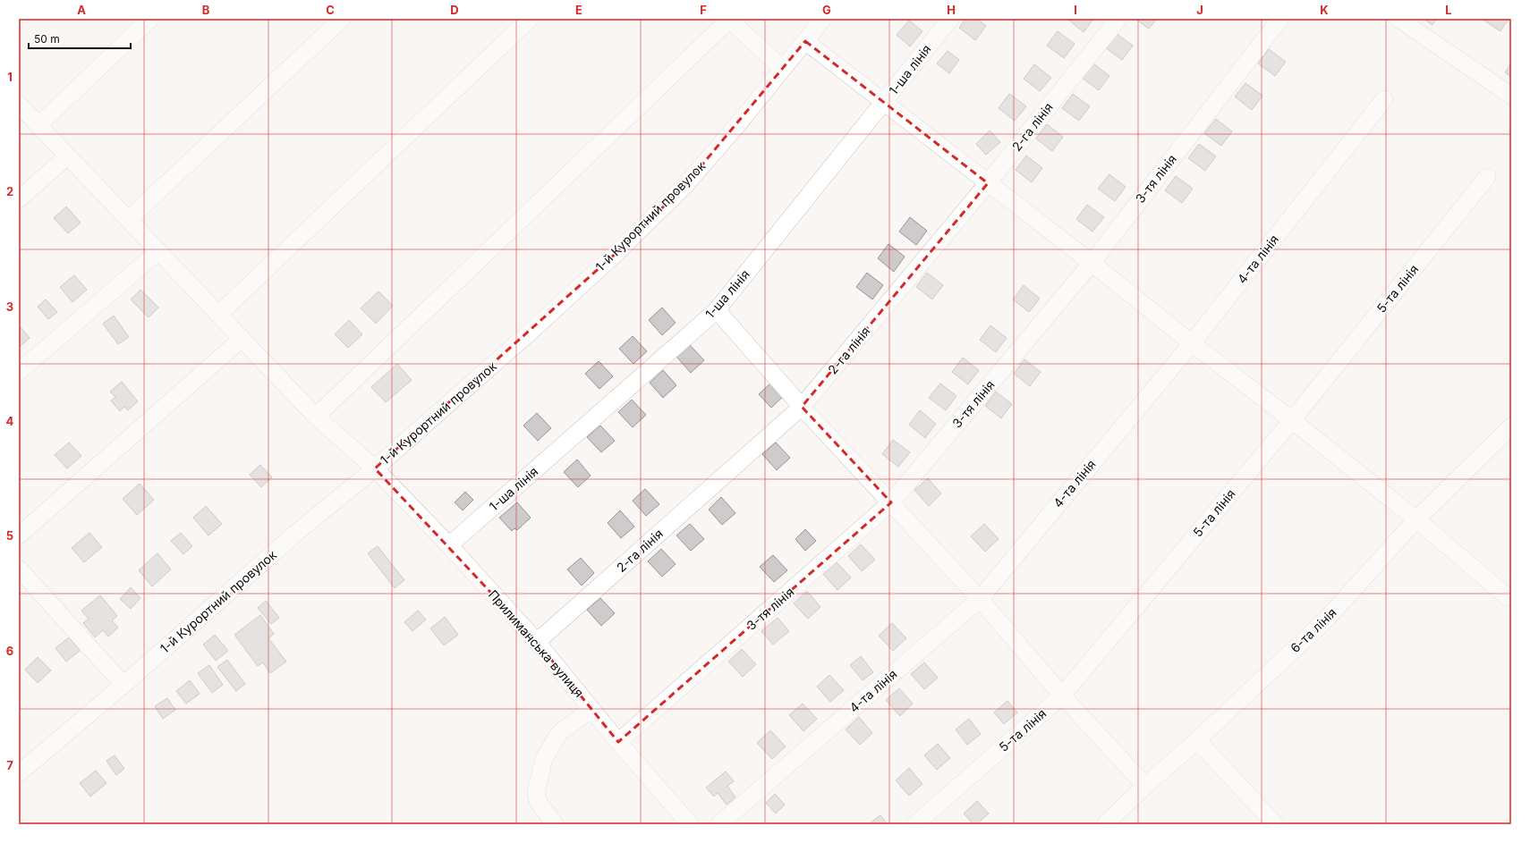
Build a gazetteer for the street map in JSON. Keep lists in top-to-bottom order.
{
  "streets": {
    "street": [
      "1-ша лінія",
      "2-га лінія",
      "3-тя лінія",
      "1-й Курортний провулок",
      "4-та лінія",
      "5-та лінія",
      "6-та лінія",
      "Прилиманська вулиця"
    ]
  },
  "crossings": [
    ["1-ша лінія", "Прилиманська вулиця"],
    ["2-га лінія", "Прилиманська вулиця"],
    ["3-тя лінія", "Прилиманська вулиця"],
    ["1-й Курортний провулок", "Прилиманська вулиця"]
  ],
  "scale_bar": "50 m",
  "grid": {
    "columns": [
      "A",
      "B",
      "C",
      "D",
      "E",
      "F",
      "G",
      "H",
      "I",
      "J",
      "K",
      "L"
    ],
    "rows": [
      "1",
      "2",
      "3",
      "4",
      "5",
      "6",
      "7"
    ]
  }
}
